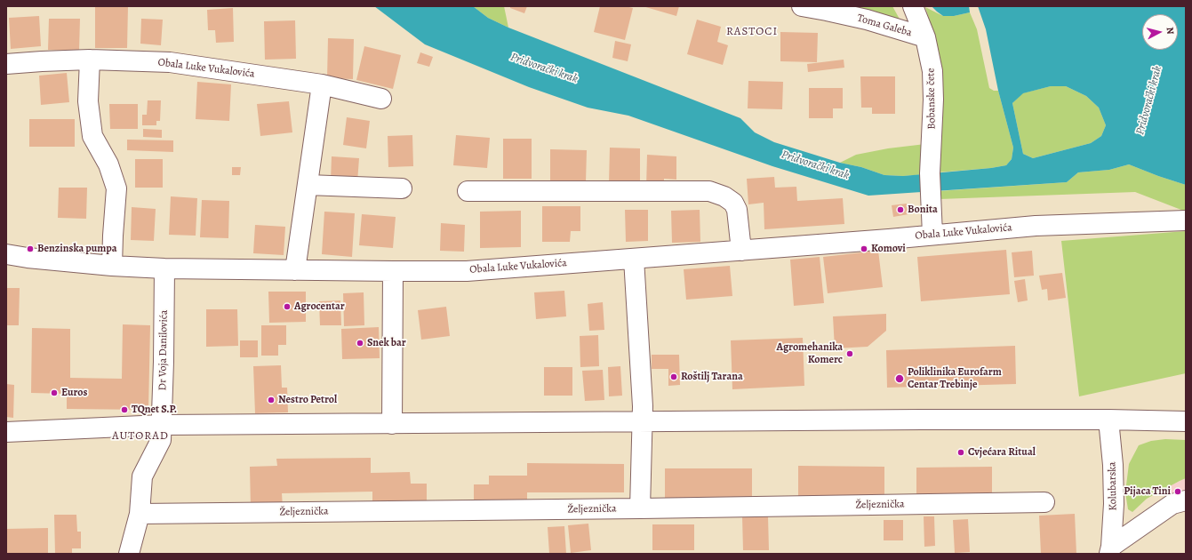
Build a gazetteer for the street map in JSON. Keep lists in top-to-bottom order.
{
  "streets": {
    "street": [
      "Toma Galeba",
      "Obala Luke Vukalovića",
      "Bobanske čete",
      "Dr Voja Danilovića",
      "Kolubarska",
      "Željeznička"
    ]
  },
  "crossings": [
    ["Toma Galeba", "Bobanske čete"],
    ["Obala Luke Vukalovića", "Bobanske čete"],
    ["Obala Luke Vukalovića", "Dr Voja Danilovića"],
    ["Dr Voja Danilovića", "Željeznička"]
  ],
  "districts": ["RASTOCI", "AUTORAD"],
  "water": ["Pridvorački krak"],
  "places": [
    "Bonita",
    "Benzinska pumpa",
    "Komovi",
    "Agrocentar",
    "Snek bar",
    "Agromehanika Komerc",
    "Roštilj Tarana",
    "Poliklinika Eurofarm Centar Trebinje",
    "Euros",
    "Nestro Petrol",
    "TQnet S.P.",
    "Cvjećara Ritual",
    "Pijaca Tini"
  ],
  "north": "right"
}
